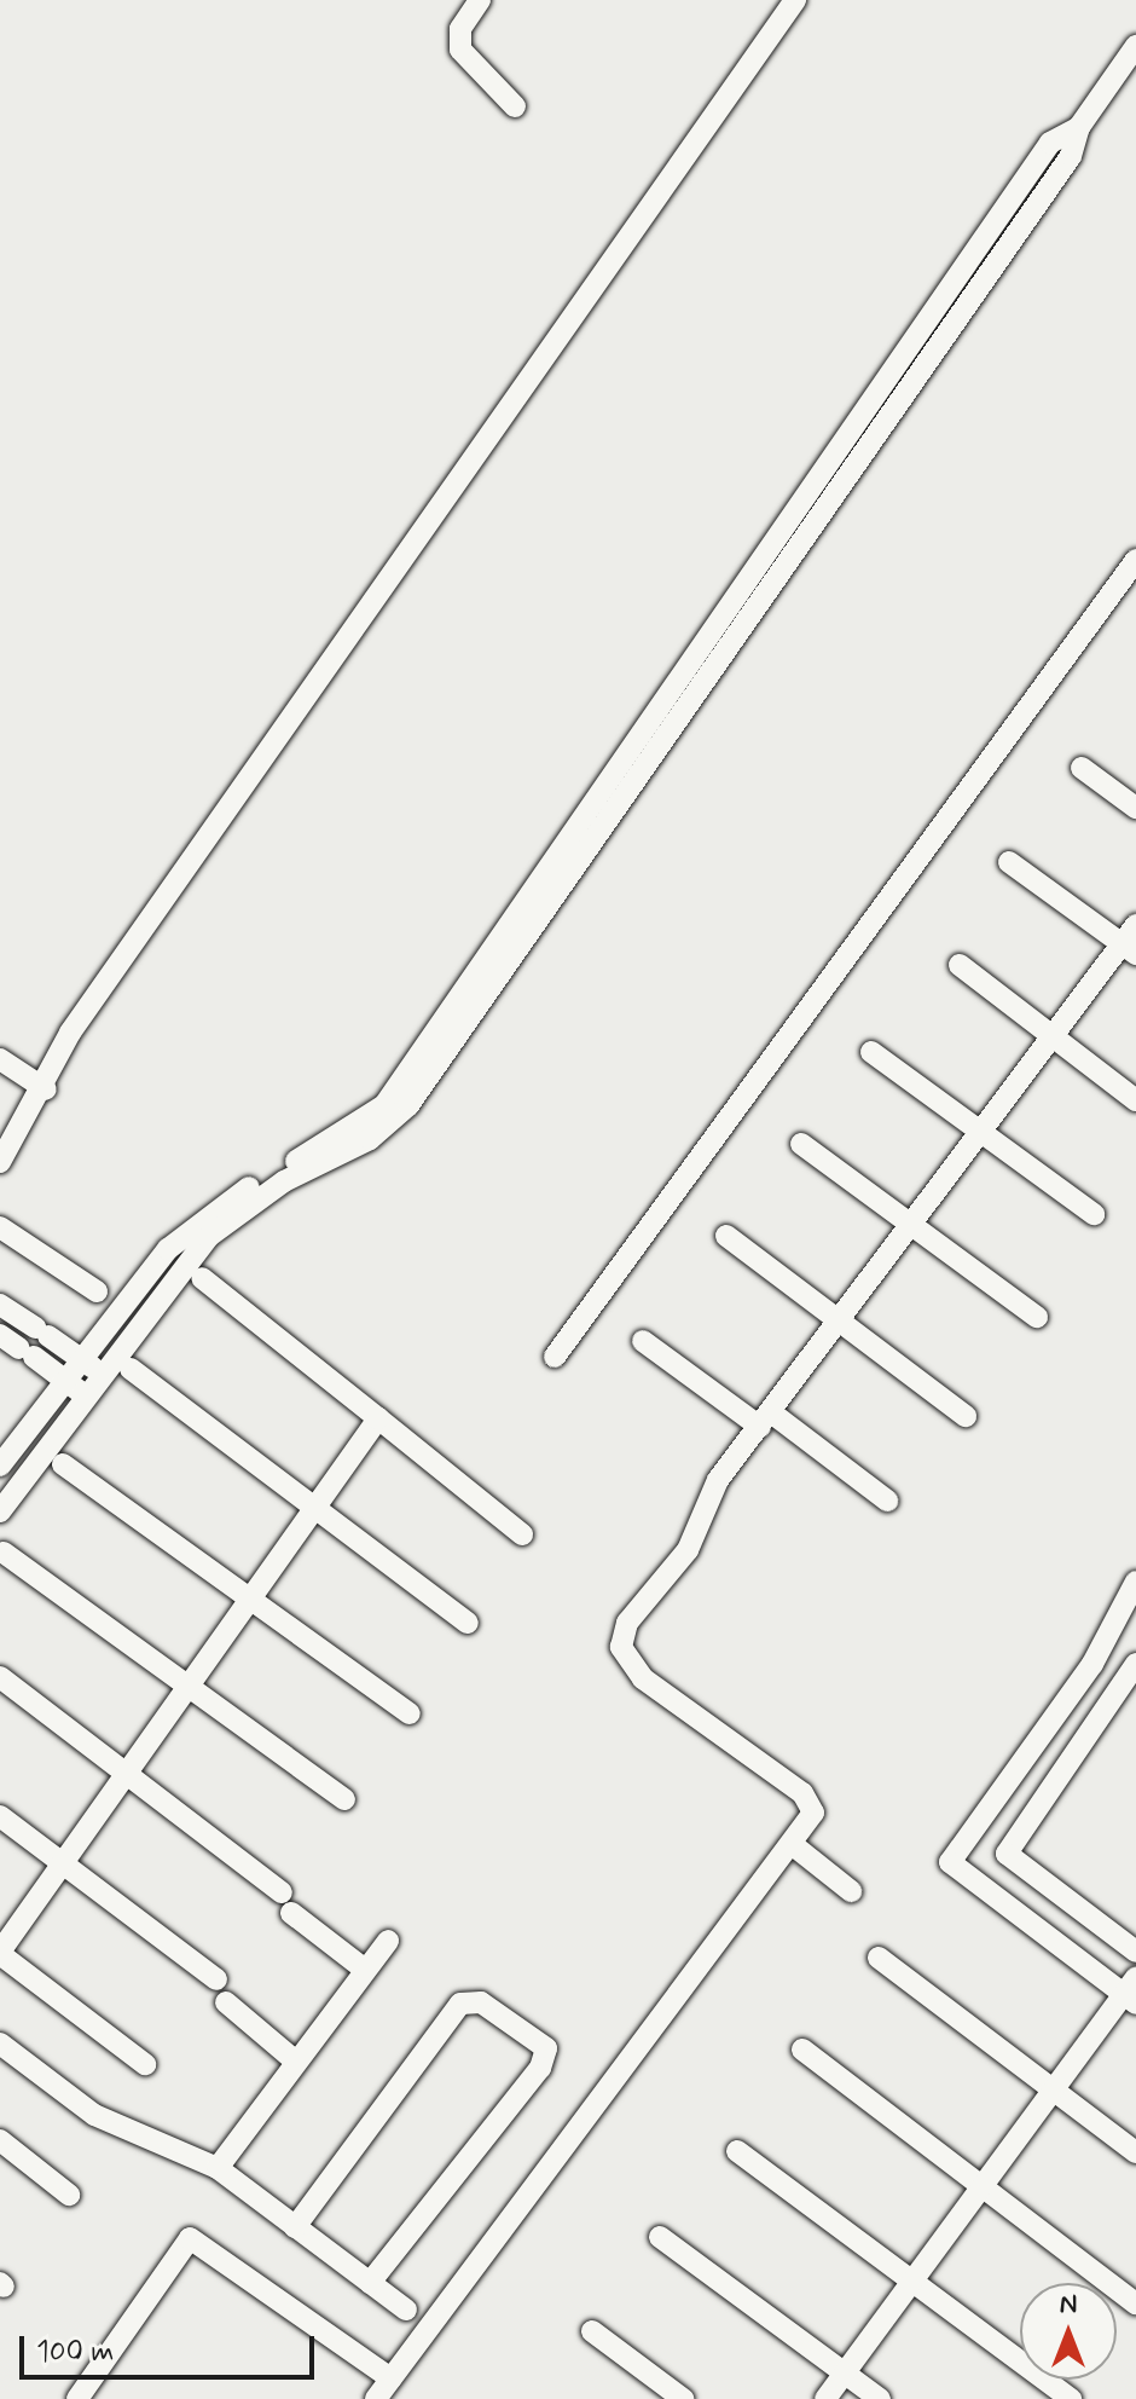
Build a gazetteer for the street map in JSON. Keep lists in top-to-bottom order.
{
  "scale_bar": "100 m",
  "north": "top"
}
